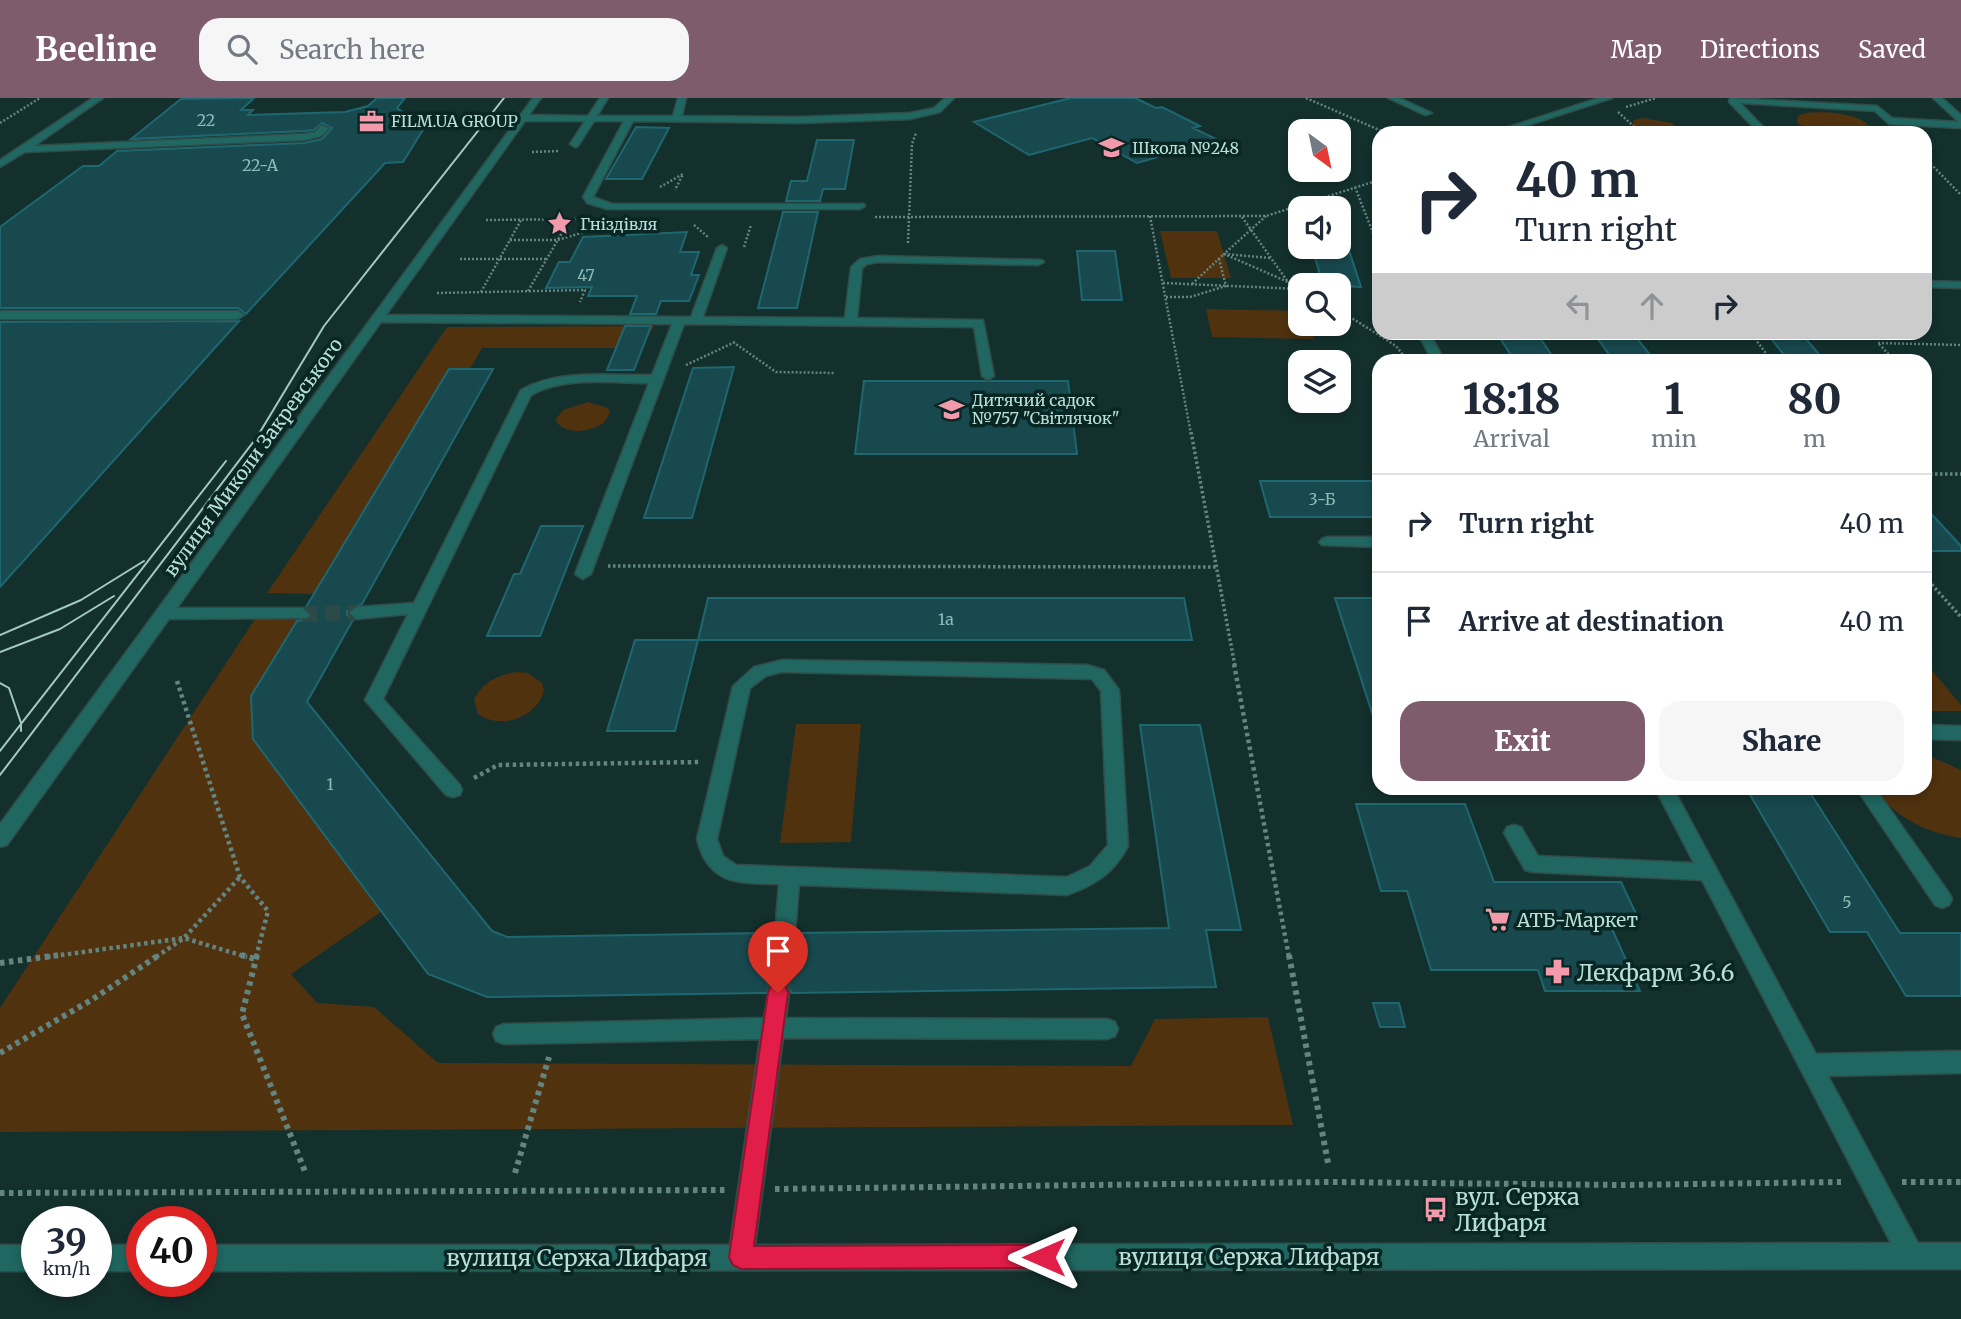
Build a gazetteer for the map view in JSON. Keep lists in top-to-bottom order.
{
  "streets": {
    "street": ["вулиця Миколи Закревського", "вулиця Сержа Лифаря"]
  },
  "places": {
    "office": ["FILM.UA GROUP"],
    "school or university": ["Школа №248", "Дитячий садок №757 \"Світлячок\""],
    "place": ["Гніздівля"],
    "supermarket": ["АТБ-Маркет"],
    "pharmacy": ["Лекфарм 36.6"],
    "bus stop": ["вул. Сержа Лифаря"]
  },
  "house_numbers": [
    "22",
    "22-А",
    "47",
    "3-Б",
    "1а",
    "1",
    "5"
  ],
  "north": "bottom right",
  "page": {
    "header": "Beeline",
    "search": "Search here",
    "nav": ["Map", "Directions", "Saved"],
    "turn": ["40 m", "Turn right"],
    "eta": [
      "18:18",
      "Arrival",
      "1",
      "min",
      "80",
      "m"
    ],
    "list": [
      {
        "name": "Turn right",
        "value": "40 m"
      },
      {
        "name": "Arrive at destination",
        "value": "40 m"
      }
    ],
    "buttons": ["Exit", "Share"],
    "speed": "39 km/h",
    "limit": "40"
  }
}
